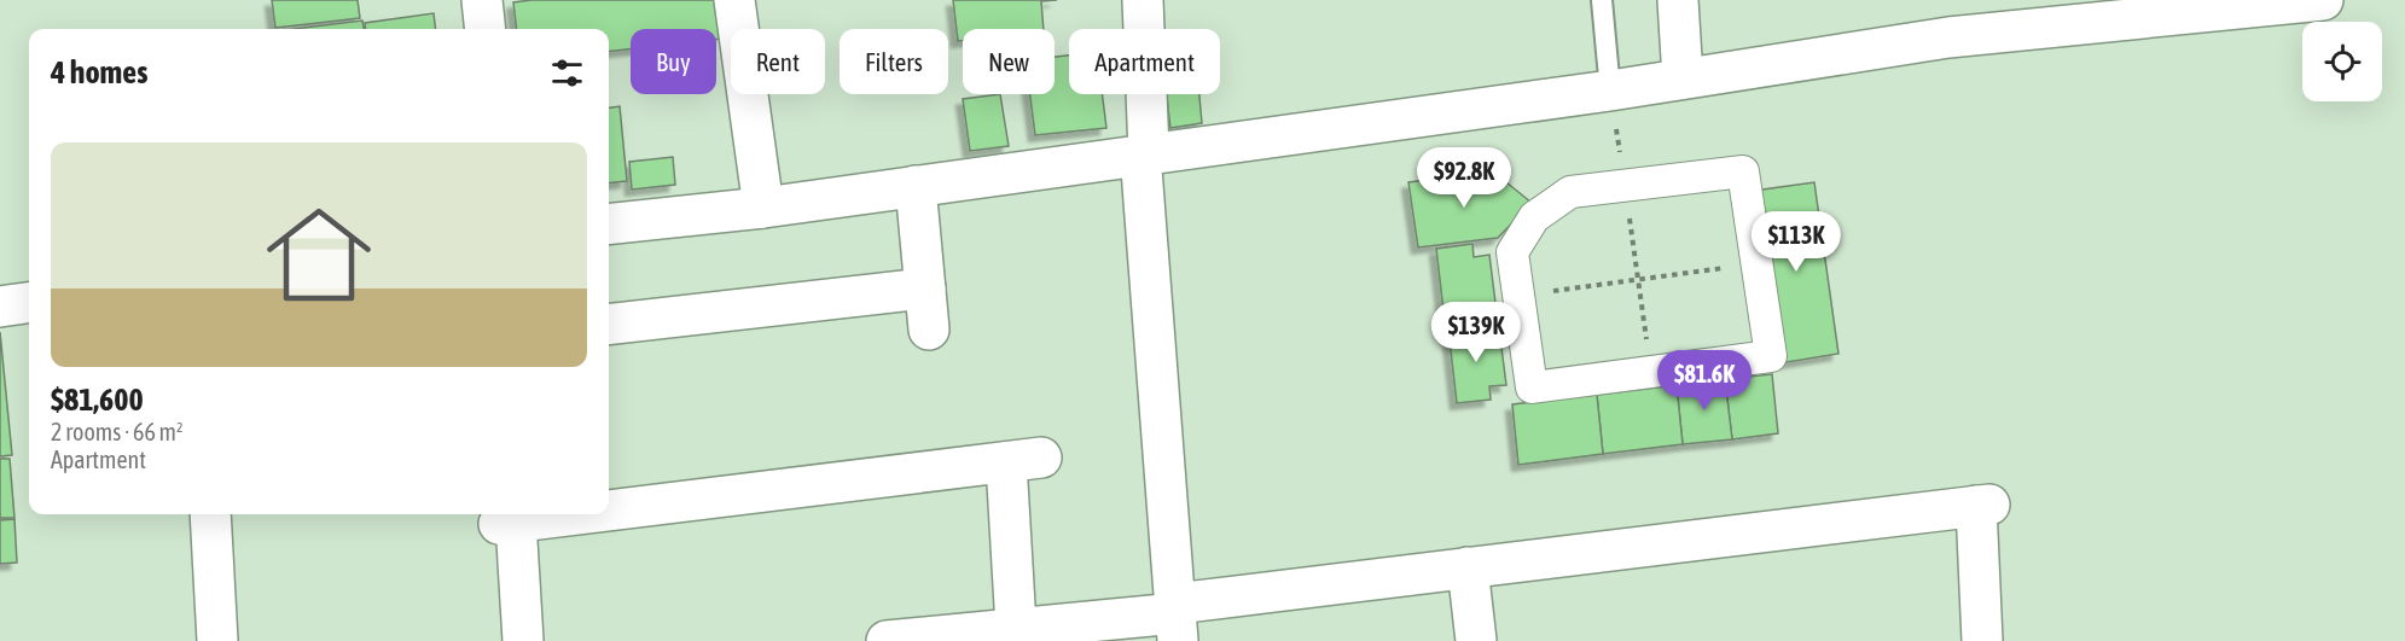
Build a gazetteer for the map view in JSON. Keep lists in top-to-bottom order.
{
  "page": {
    "chip": [
      "Buy",
      "Rent",
      "Filters",
      "New",
      "Apartment"
    ],
    "heading": "4 homes",
    "list": [
      {
        "name": "$81,600",
        "note": "2 rooms · 66 m² · Apartment"
      }
    ],
    "price": [
      "$92.8K",
      "$113K",
      "$139K",
      "$81.6K"
    ]
  }
}
